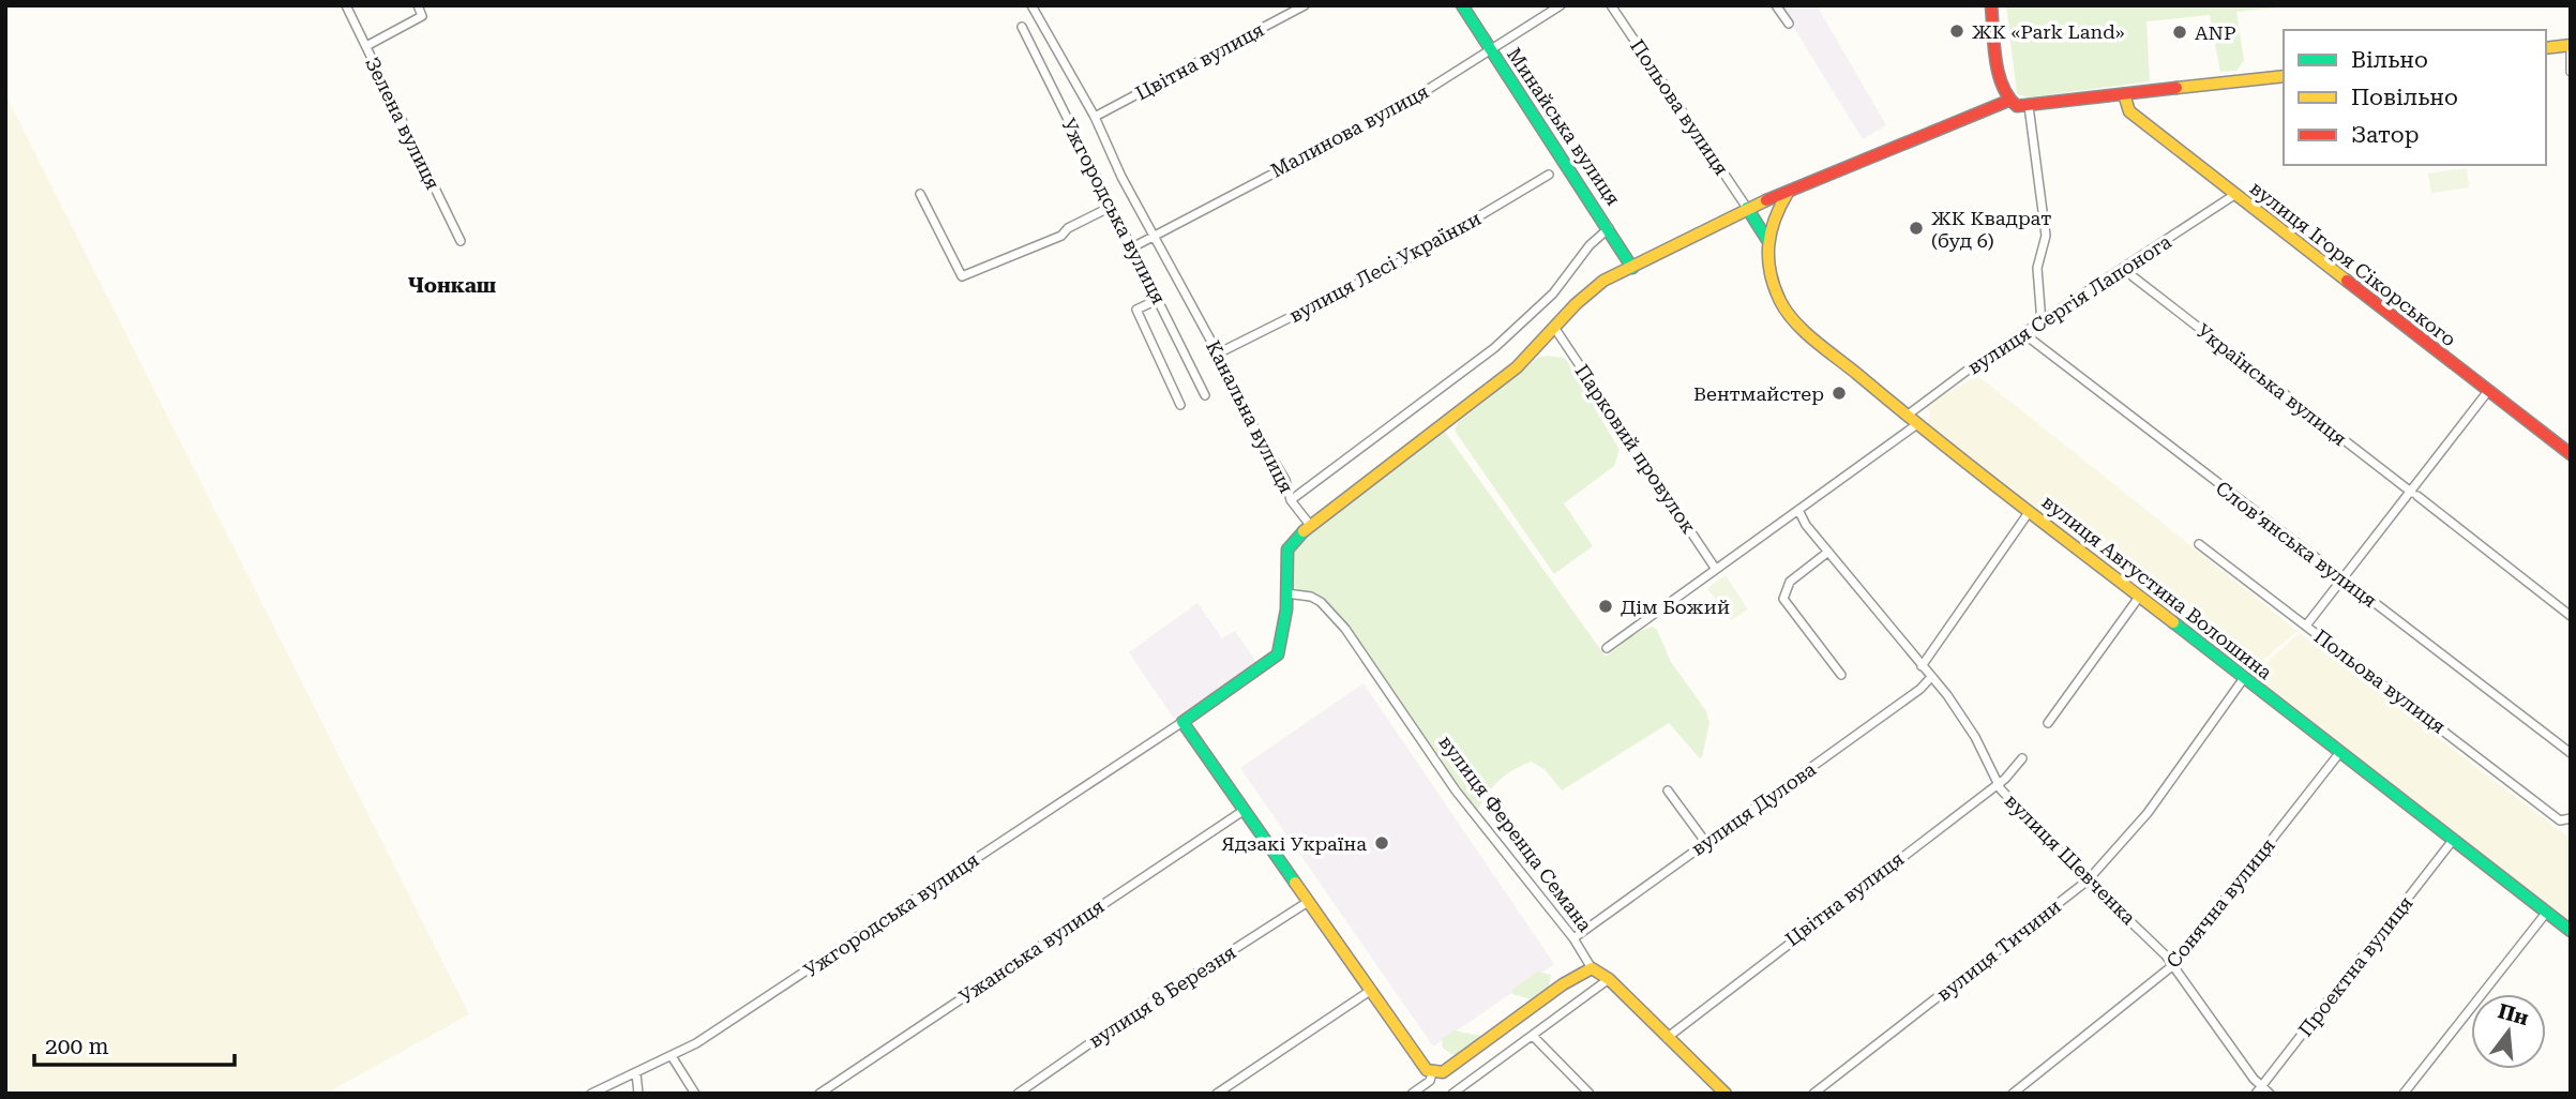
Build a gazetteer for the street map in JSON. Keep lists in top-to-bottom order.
{
  "streets": {
    "street": [
      "Цвітна вулиця",
      "Польова вулиця",
      "Зелена вулиця",
      "Минайська вулиця",
      "Малинова вулиця",
      "Ужгородська вулиця",
      "вулиця Ігоря Сікорського",
      "вулиця Лесі Українки",
      "вулиця Сергія Лапонога",
      "Українська вулиця",
      "Канальна вулиця",
      "Парковий провулок",
      "Словʼянська вулиця",
      "вулиця Августина Волошина",
      "вулиця Дулова",
      "вулиця Ференца Семана",
      "вулиця Шевченка",
      "Сонячна вулиця",
      "вулиця Тичини",
      "Ужанська вулиця",
      "Проектна вулиця",
      "вулиця 8 Березня"
    ]
  },
  "crossings": [
    ["Цвітна вулиця", "Канальна вулиця"],
    ["Цвітна вулиця", "вулиця Ференца Семана"],
    ["Цвітна вулиця", "вулиця Шевченка"],
    ["Польова вулиця", "вулиця Августина Волошина"],
    ["Минайська вулиця", "Малинова вулиця"],
    ["Минайська вулиця", "Канальна вулиця"],
    ["Малинова вулиця", "Ужгородська вулиця"],
    ["Малинова вулиця", "Канальна вулиця"],
    ["вулиця Ігоря Сікорського", "вулиця Сергія Лапонога"],
    ["вулиця Лесі Українки", "Канальна вулиця"],
    ["вулиця Сергія Лапонога", "Словʼянська вулиця"],
    ["вулиця Сергія Лапонога", "вулиця Августина Волошина"],
    ["вулиця Августина Волошина", "Сонячна вулиця"],
    ["вулиця Августина Волошина", "вулиця Тичини"],
    ["вулиця Августина Волошина", "Проектна вулиця"],
    ["вулиця Дулова", "вулиця Ференца Семана"],
    ["вулиця Дулова", "вулиця Шевченка"],
    ["вулиця Шевченка", "Сонячна вулиця"],
    ["вулиця Шевченка", "вулиця Тичини"],
    ["вулиця Шевченка", "Проектна вулиця"]
  ],
  "districts": ["Чонкаш"],
  "places": [
    "ЖК «Park Land»",
    "ANP",
    "ЖК Квадрат (буд 6)",
    "Вентмайстер",
    "Дім Божий",
    "Ядзакі Україна"
  ],
  "legend": ["Вільно", "Повільно", "Затор"],
  "scale_bar": "200 m",
  "north": "top"
}
